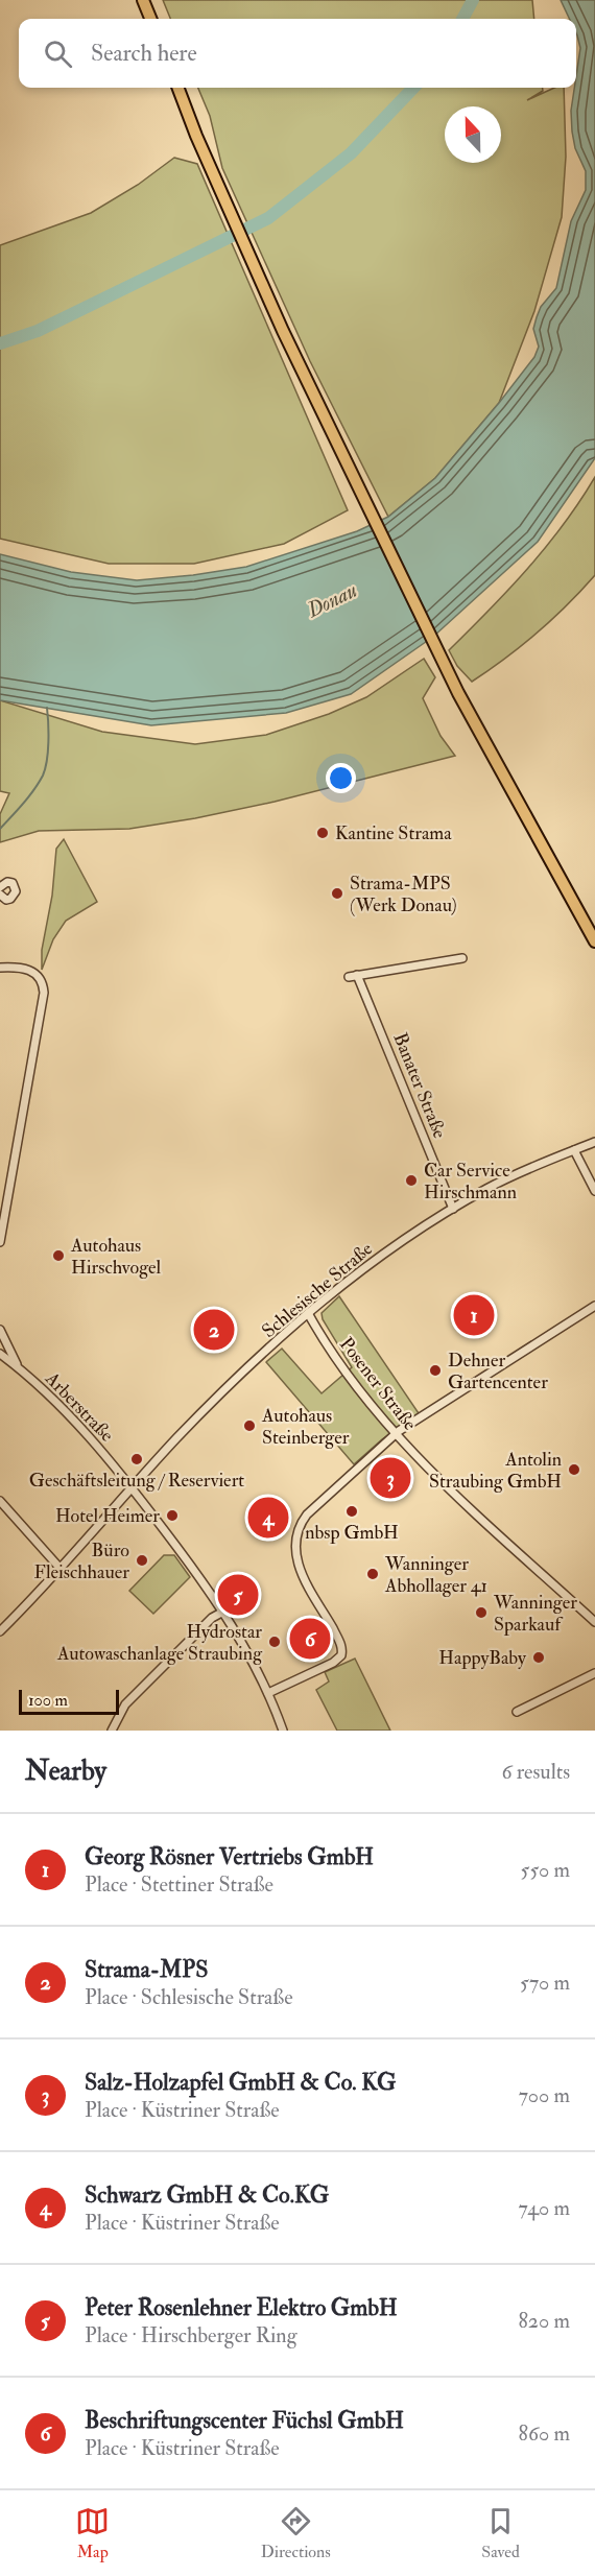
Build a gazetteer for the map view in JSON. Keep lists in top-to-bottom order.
{
  "streets": {
    "street": [
      "Banater Straße",
      "Schlesische Straße",
      "Posener Straße",
      "Arberstraße"
    ]
  },
  "crossings": [
    ["Banater Straße", "Schlesische Straße"],
    ["Schlesische Straße", "Posener Straße"],
    ["Schlesische Straße", "Arberstraße"]
  ],
  "water": ["Donau"],
  "places": [
    "Kantine Strama",
    "Strama-MPS (Werk Donau)",
    "Car Service Hirschmann",
    "Autohaus Hirschvogel",
    "Dehner Gartencenter",
    "Autohaus Steinberger",
    "Geschäftsleitung / Reserviert",
    "Antolin Straubing GmbH",
    "nbsp GmbH",
    "Hotel Heimer",
    "Büro Fleischhauer",
    "Wanninger Abhollager 41",
    "Wanninger Sparkauf",
    "Hydrostar Autowaschanlage Straubing",
    "HappyBaby"
  ],
  "scale_bar": "100 m",
  "north": "top",
  "page": {
    "search": "Search here",
    "pins": [
      "1",
      "2",
      "3",
      "4",
      "5",
      "6"
    ],
    "scale": "100 m",
    "heading": ["Nearby", "6 results"],
    "list": [
      {
        "mark": "1",
        "name": "Georg Rösner Vertriebs GmbH",
        "note": "Place · Stettiner Straße",
        "value": "550 m"
      },
      {
        "mark": "2",
        "name": "Strama-MPS",
        "note": "Place · Schlesische Straße",
        "value": "570 m"
      },
      {
        "mark": "3",
        "name": "Salz-Holzapfel GmbH & Co. KG",
        "note": "Place · Küstriner Straße",
        "value": "700 m"
      },
      {
        "mark": "4",
        "name": "Schwarz GmbH & Co.KG",
        "note": "Place · Küstriner Straße",
        "value": "740 m"
      },
      {
        "mark": "5",
        "name": "Peter Rosenlehner Elektro GmbH",
        "note": "Place · Hirschberger Ring",
        "value": "820 m"
      },
      {
        "mark": "6",
        "name": "Beschriftungscenter Füchsl GmbH",
        "note": "Place · Küstriner Straße",
        "value": "860 m"
      }
    ],
    "nav": ["Map", "Directions", "Saved"]
  }
}
